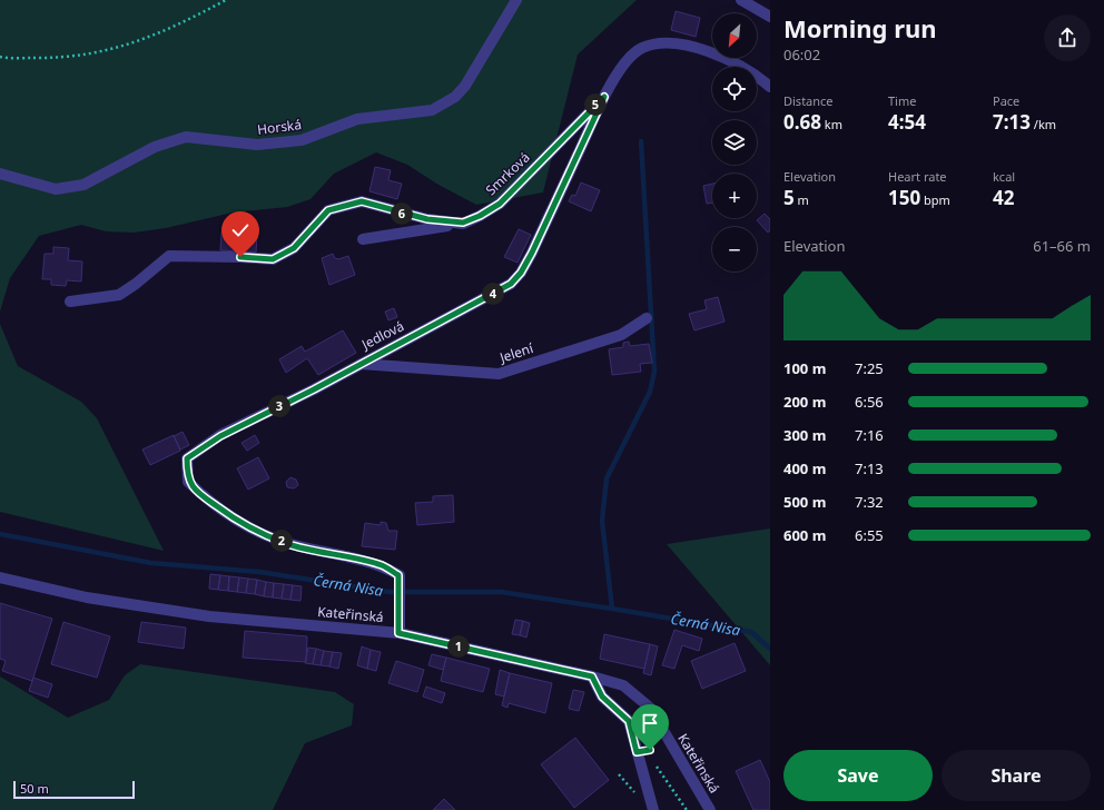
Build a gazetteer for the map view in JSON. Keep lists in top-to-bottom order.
{
  "streets": {
    "street": [
      "Horská",
      "Smrková",
      "Jedlová",
      "Jelení",
      "Kateřinská"
    ]
  },
  "crossings": [
    ["Smrková", "Jedlová"],
    ["Jedlová", "Jelení"],
    ["Jedlová", "Kateřinská"]
  ],
  "water": ["Černá Nisa"],
  "scale_bar": "50 m",
  "north": "bottom left",
  "page": {
    "heading": ["Morning run", "06:02"],
    "map_buttons": ["+", "−"],
    "stats": [
      ["Distance", "0.68 km"],
      ["Time", "4:54"],
      ["Pace", "7:13 /km"],
      ["Elevation", "5 m"],
      ["Heart rate", "150 bpm"],
      ["kcal", "42"]
    ],
    "pins": [
      "5",
      "6",
      "4",
      "3",
      "2",
      "1"
    ],
    "chart": ["Elevation", "61–66 m"],
    "list": [
      {
        "name": "100 m",
        "note": "7:25"
      },
      {
        "name": "200 m",
        "note": "6:56"
      },
      {
        "name": "300 m",
        "note": "7:16"
      },
      {
        "name": "400 m",
        "note": "7:13"
      },
      {
        "name": "500 m",
        "note": "7:32"
      },
      {
        "name": "600 m",
        "note": "6:55"
      }
    ],
    "buttons": ["Save", "Share"],
    "scale": "50 m"
  }
}
